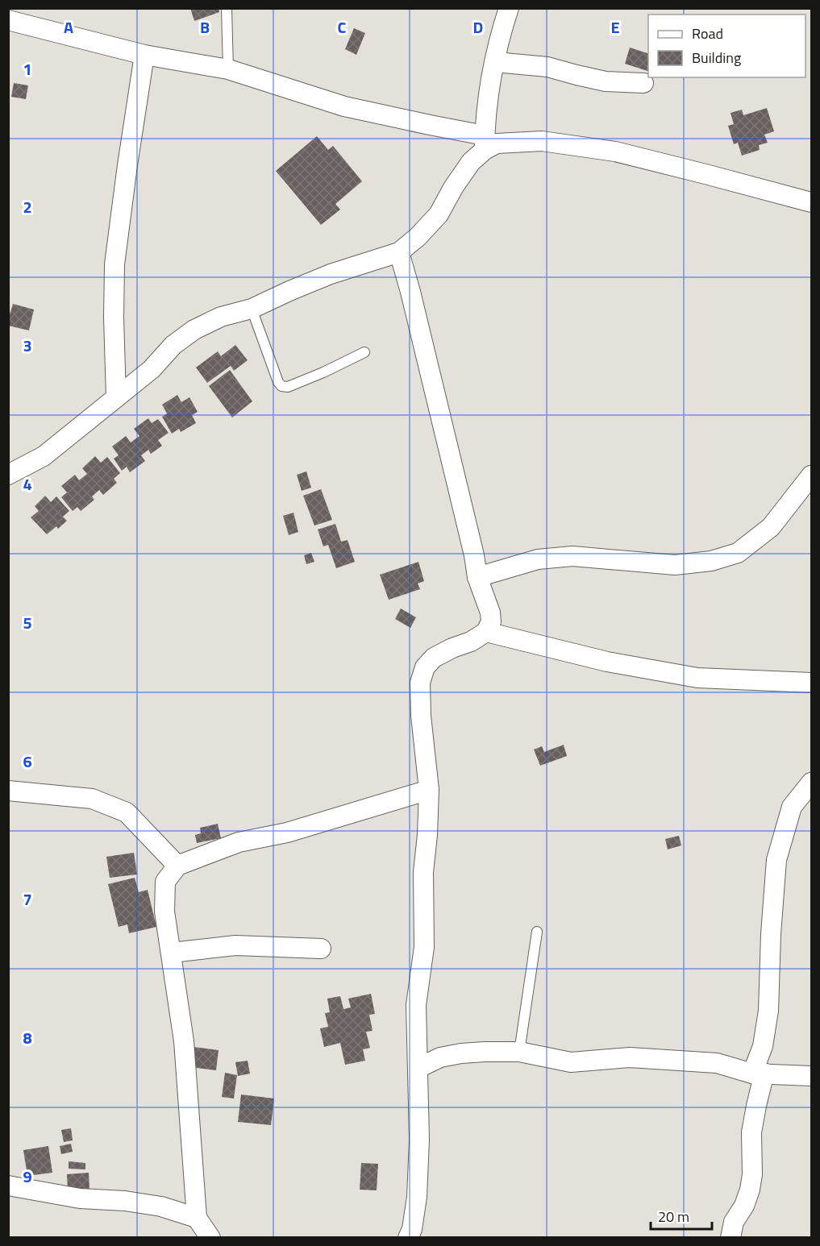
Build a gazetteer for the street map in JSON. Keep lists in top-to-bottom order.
{
  "legend": ["Road", "Building"],
  "scale_bar": "20 m",
  "grid": {
    "columns": [
      "A",
      "B",
      "C",
      "D",
      "E"
    ],
    "rows": [
      "1",
      "2",
      "3",
      "4",
      "5",
      "6",
      "7",
      "8",
      "9"
    ]
  }
}
